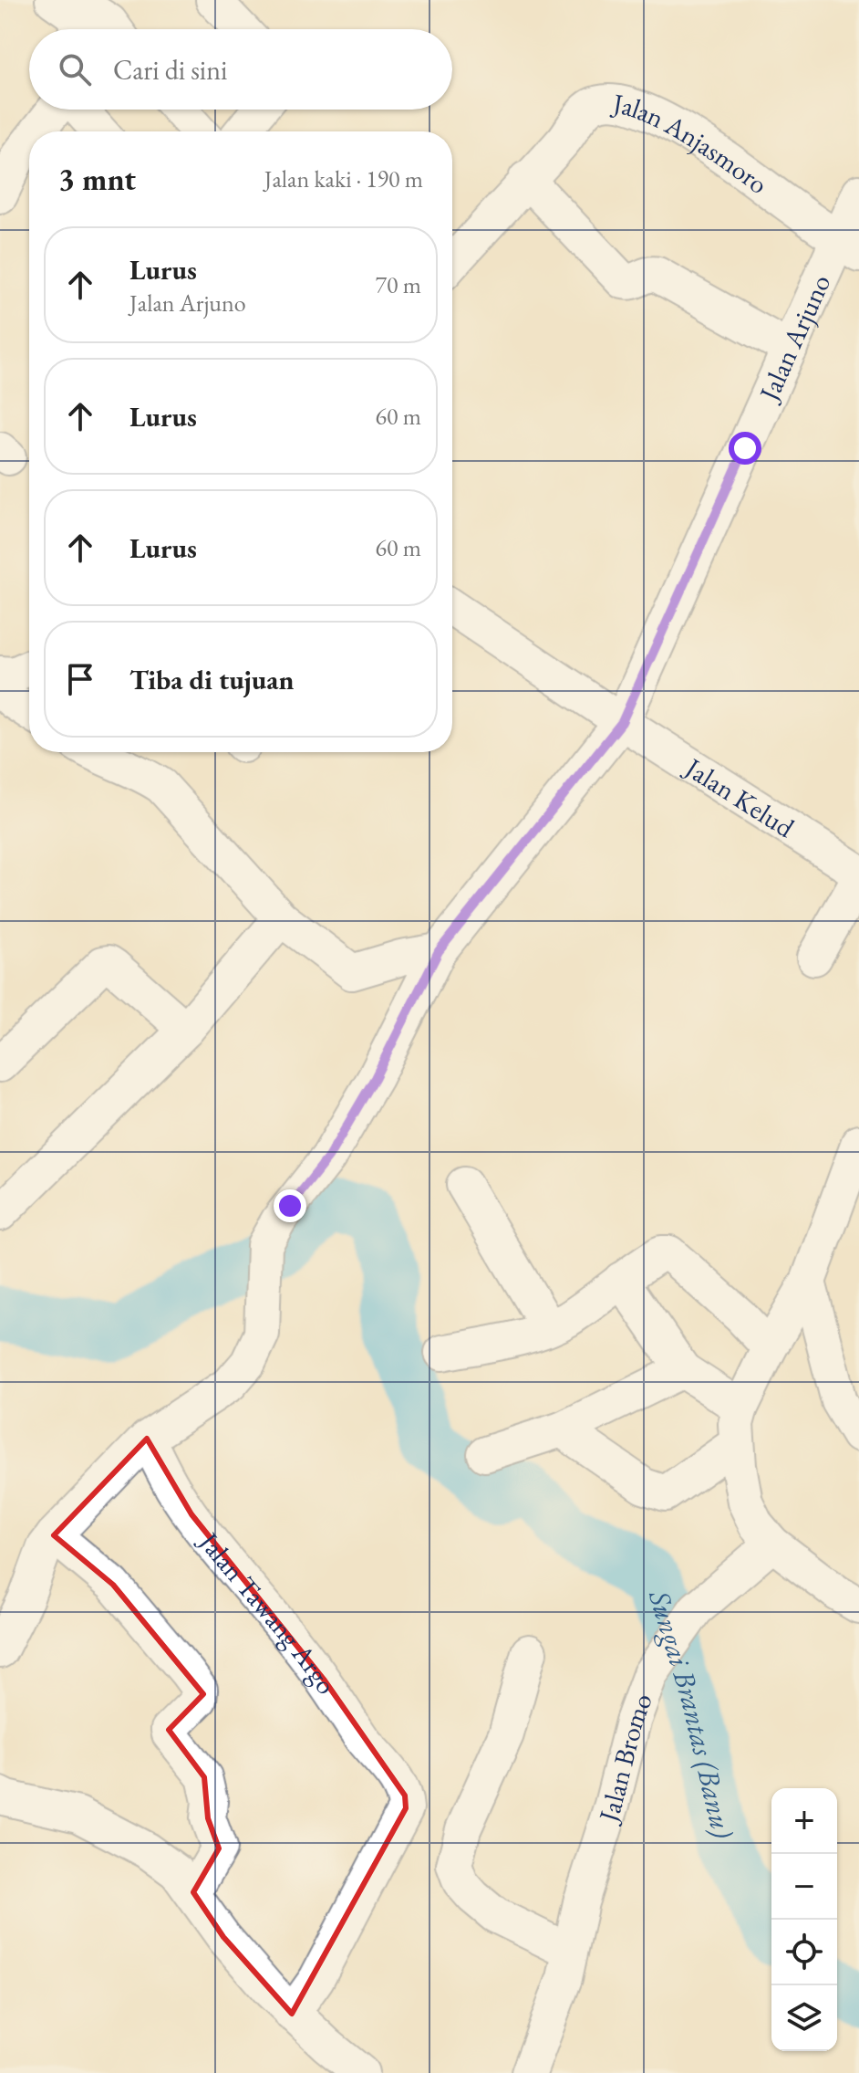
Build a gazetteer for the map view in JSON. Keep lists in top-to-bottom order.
{
  "streets": {
    "street": [
      "Jalan Anjasmoro",
      "Jalan Arjuno",
      "Jalan Kelud",
      "Jalan Tawang Argo",
      "Jalan Bromo"
    ]
  },
  "crossings": [
    ["Jalan Anjasmoro", "Jalan Arjuno"],
    ["Jalan Arjuno", "Jalan Kelud"],
    ["Jalan Arjuno", "Jalan Tawang Argo"]
  ],
  "water": ["Sungai Brantas (Banu)"],
  "page": {
    "search": "Cari di sini",
    "heading": ["3 mnt", "Jalan kaki · 190 m"],
    "list": [
      ["Lurus", "Jalan Arjuno", "70 m"],
      ["Lurus", "60 m"],
      ["Lurus", "60 m"],
      "Tiba di tujuan"
    ],
    "map_buttons": ["+", "−"]
  }
}
